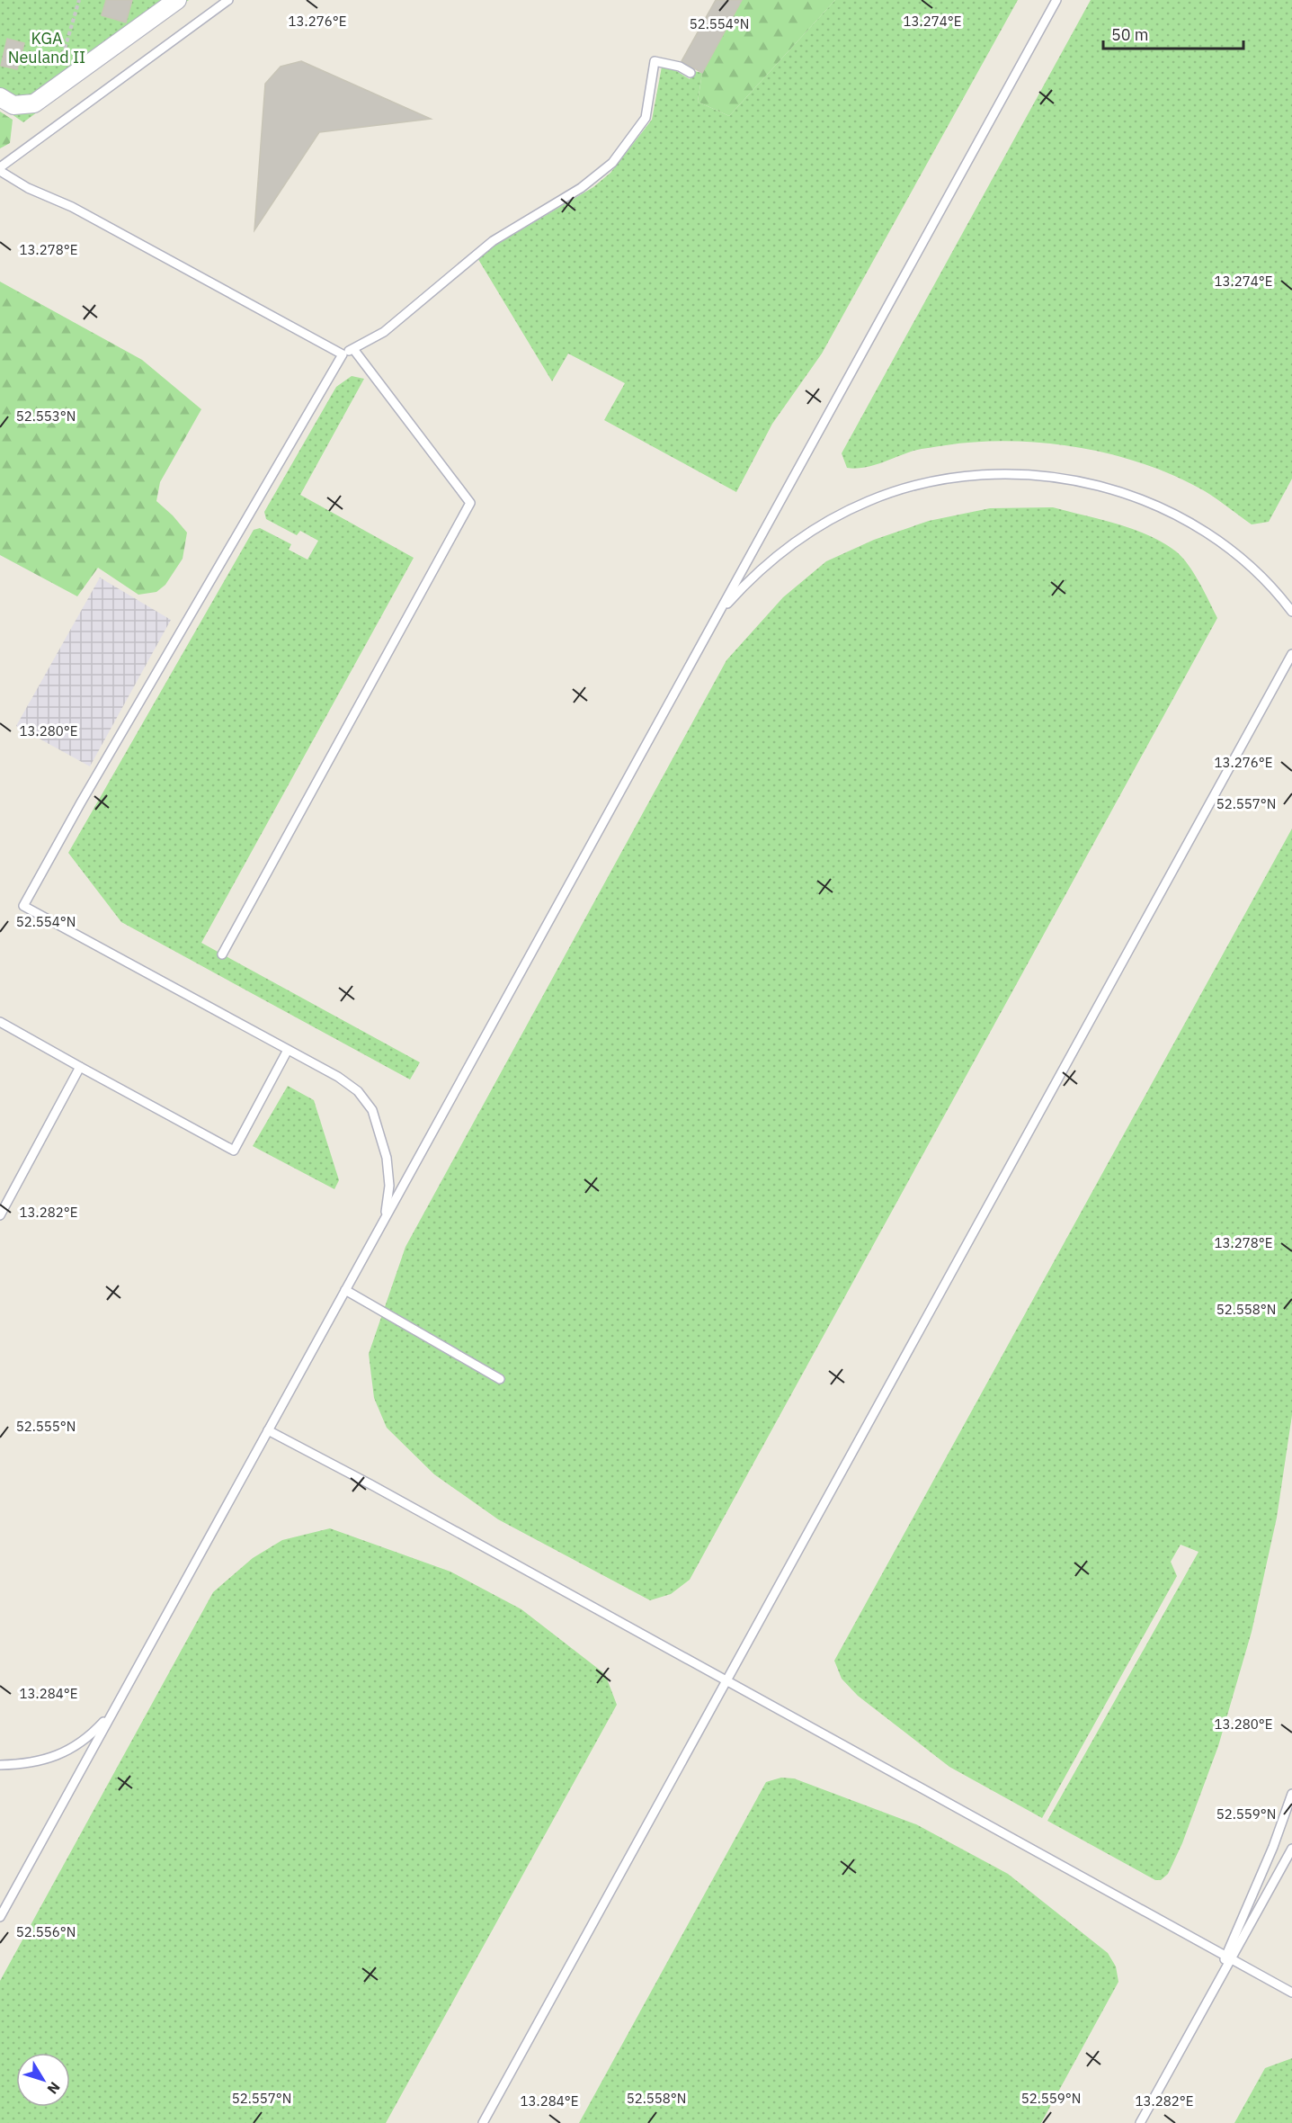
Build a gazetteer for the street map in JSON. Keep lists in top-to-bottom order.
{
  "parks": ["KGA Neuland II"],
  "scale_bar": "50 m",
  "north": "bottom right",
  "coordinates": [
    "13.276°E",
    "13.274°E",
    "52.554°N",
    "13.278°E",
    "52.553°N",
    "13.280°E",
    "52.557°N",
    "13.282°E",
    "52.558°N",
    "52.555°N",
    "13.284°E",
    "52.559°N",
    "52.556°N"
  ]
}
